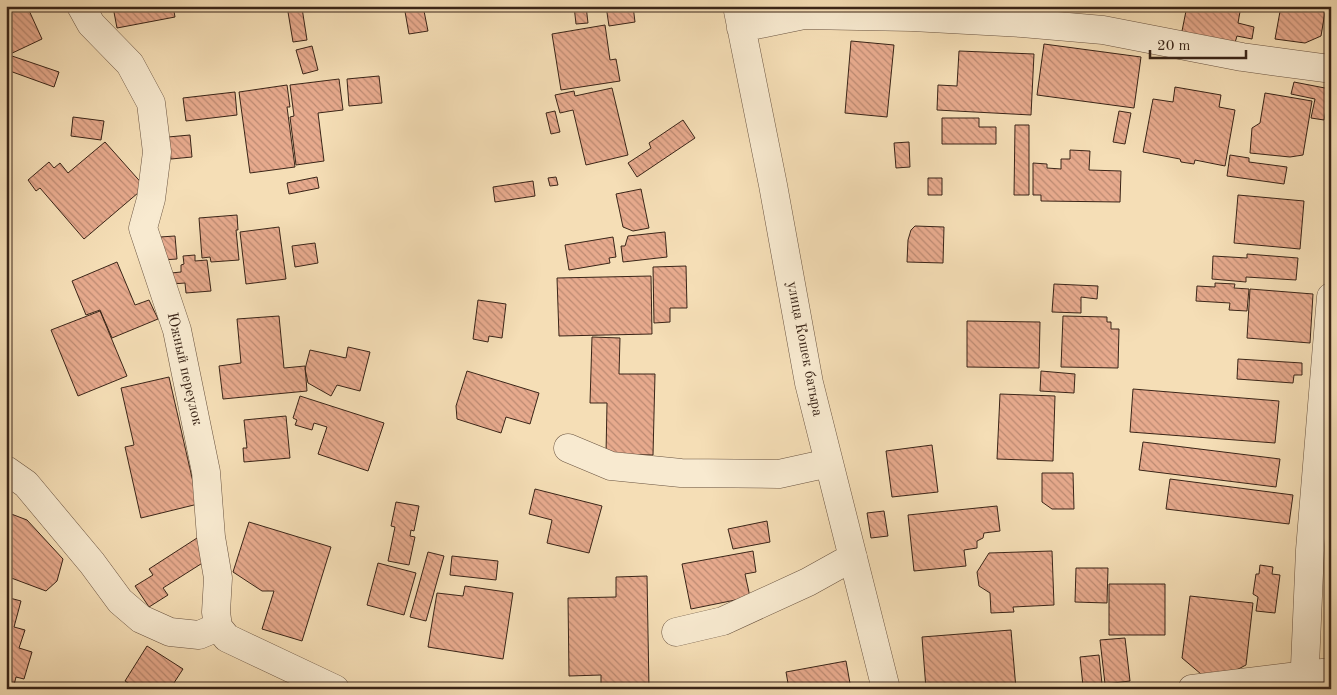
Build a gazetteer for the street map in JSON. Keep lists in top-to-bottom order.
{
  "streets": {
    "street": ["улица Кошек батыра", "Южный переулок"]
  },
  "scale_bar": "20 m"
}
